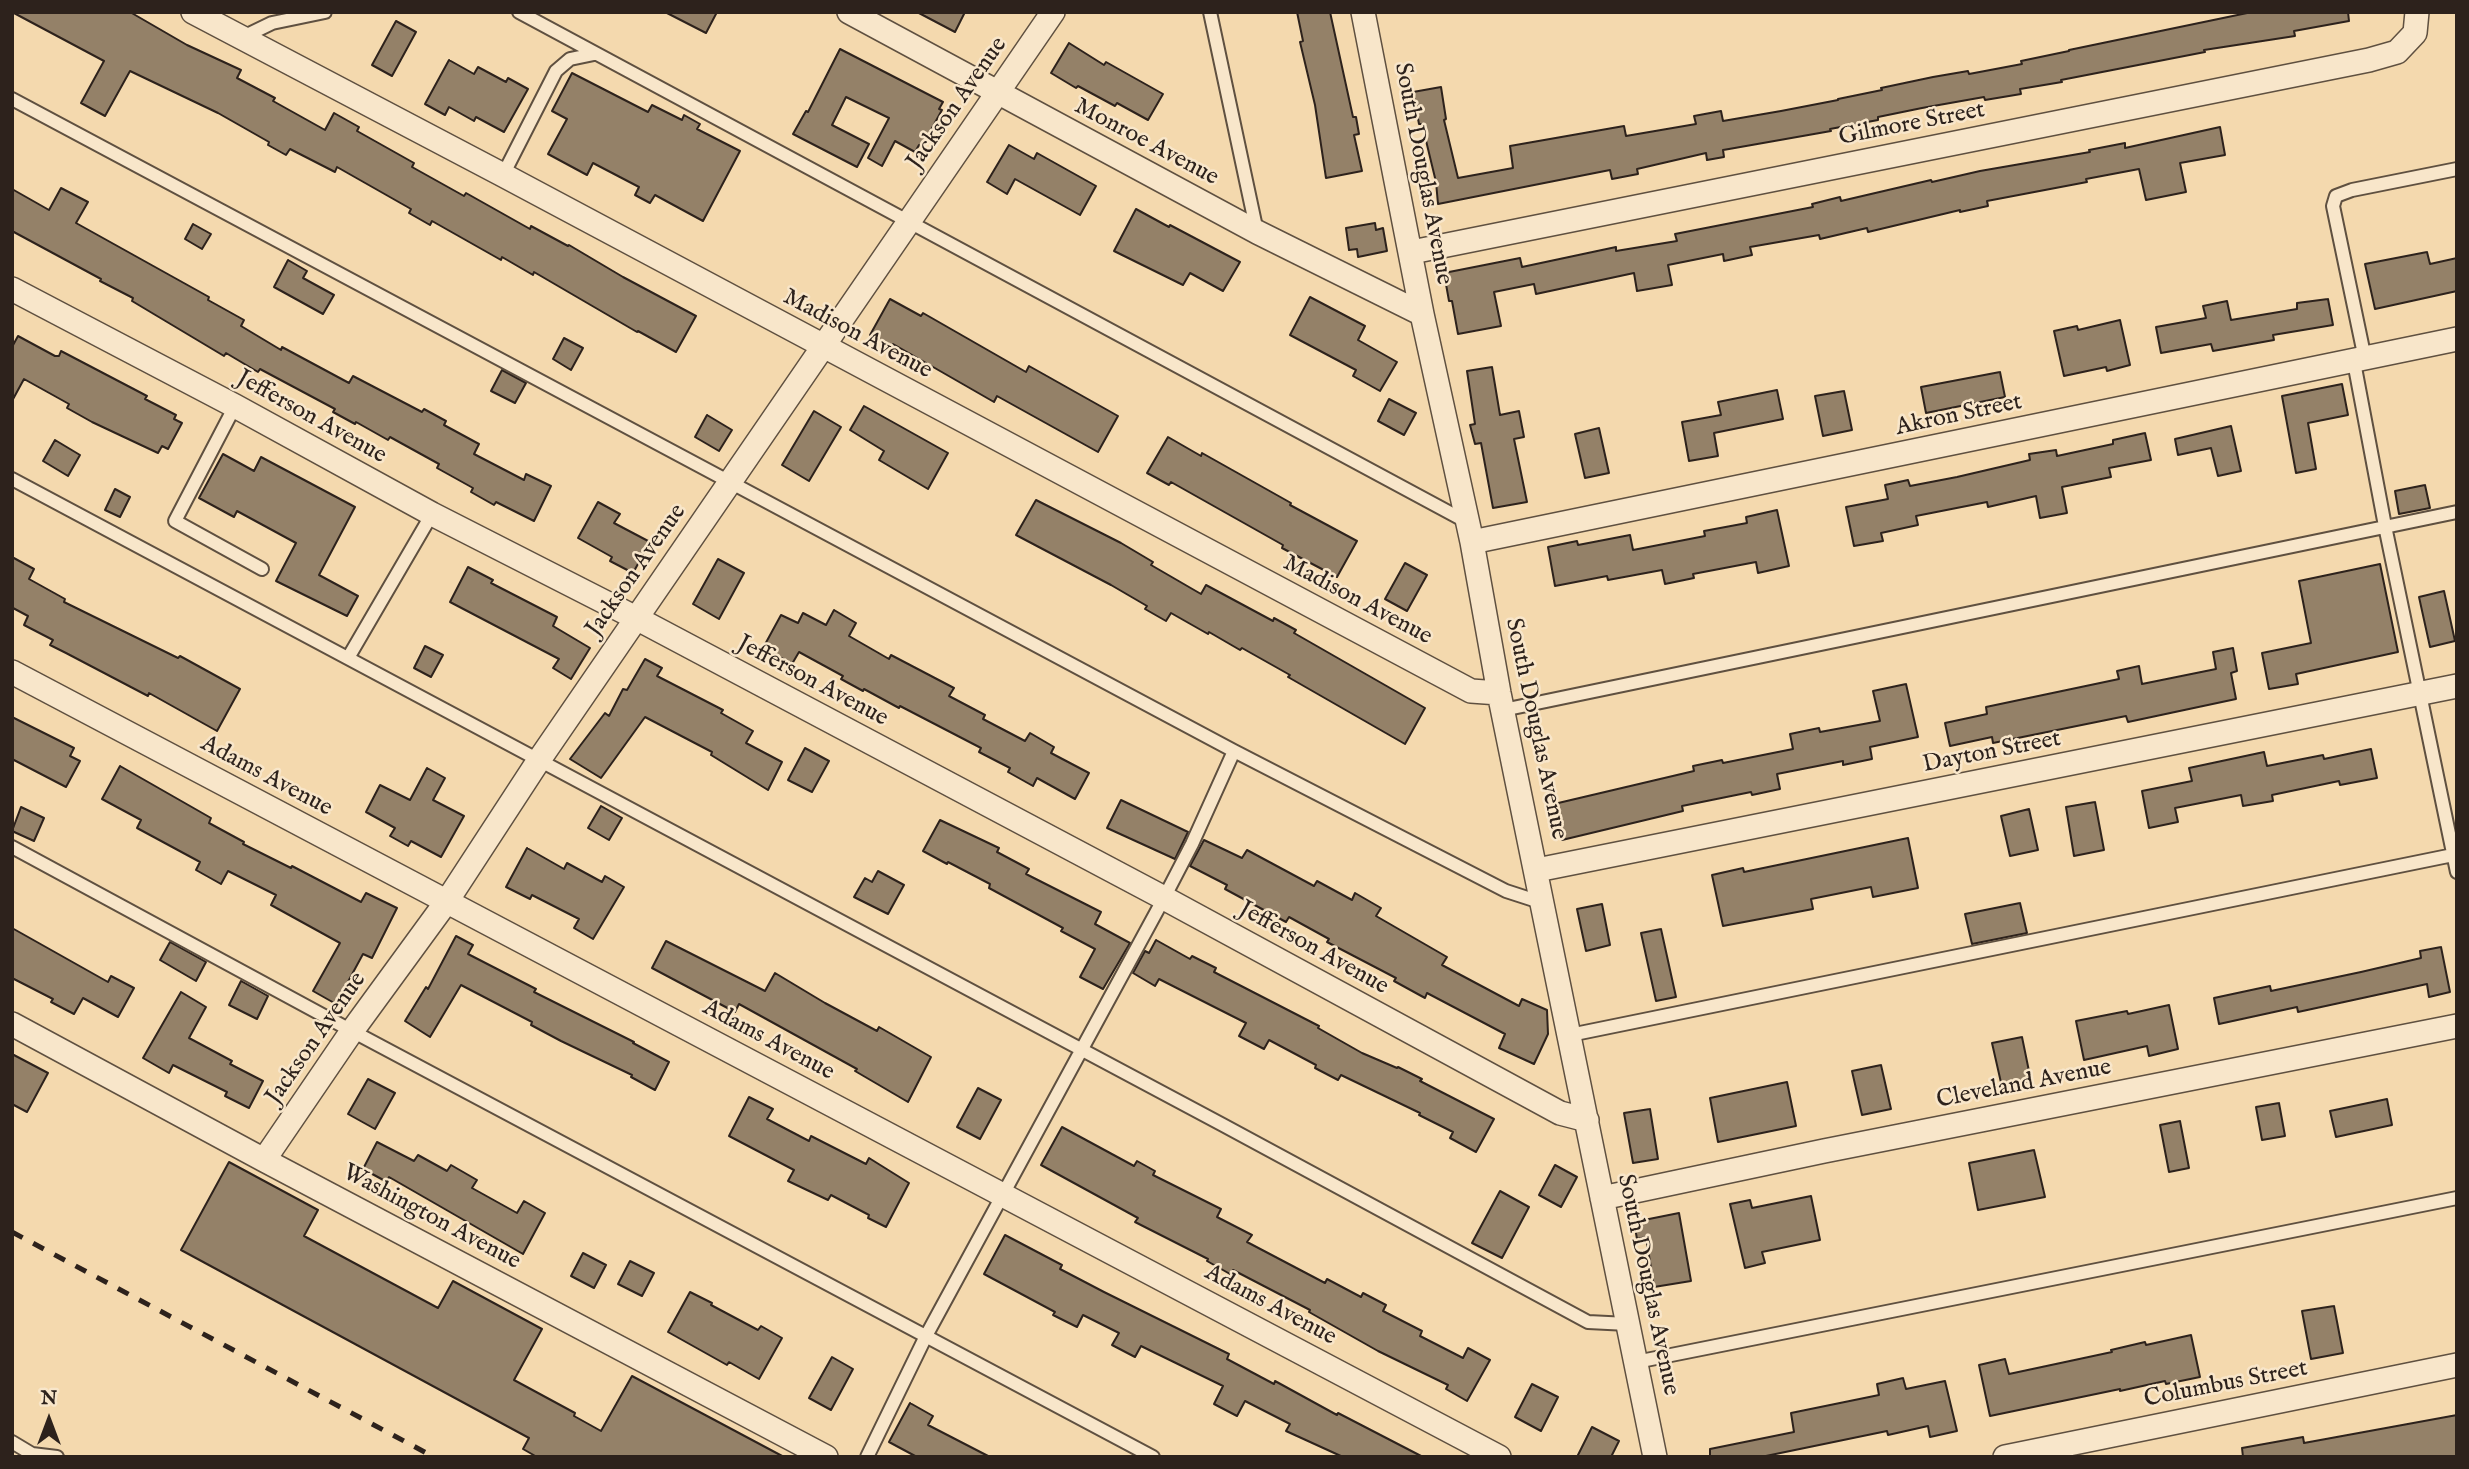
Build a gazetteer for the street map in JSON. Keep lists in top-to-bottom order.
{
  "streets": {
    "street": [
      "Jackson Avenue",
      "Gilmore Street",
      "Monroe Avenue",
      "South Douglas Avenue",
      "Madison Avenue",
      "Akron Street",
      "Jefferson Avenue",
      "Dayton Street",
      "Adams Avenue",
      "Cleveland Avenue",
      "Washington Avenue",
      "Columbus Street"
    ]
  },
  "crossings": [
    ["Jackson Avenue", "Monroe Avenue"],
    ["Jackson Avenue", "Madison Avenue"],
    ["Jackson Avenue", "Jefferson Avenue"],
    ["Jackson Avenue", "Adams Avenue"],
    ["Jackson Avenue", "Washington Avenue"],
    ["Gilmore Street", "South Douglas Avenue"],
    ["Monroe Avenue", "South Douglas Avenue"],
    ["South Douglas Avenue", "Madison Avenue"],
    ["South Douglas Avenue", "Akron Street"],
    ["South Douglas Avenue", "Jefferson Avenue"],
    ["South Douglas Avenue", "Dayton Street"],
    ["South Douglas Avenue", "Cleveland Avenue"]
  ],
  "north": "top"
}
